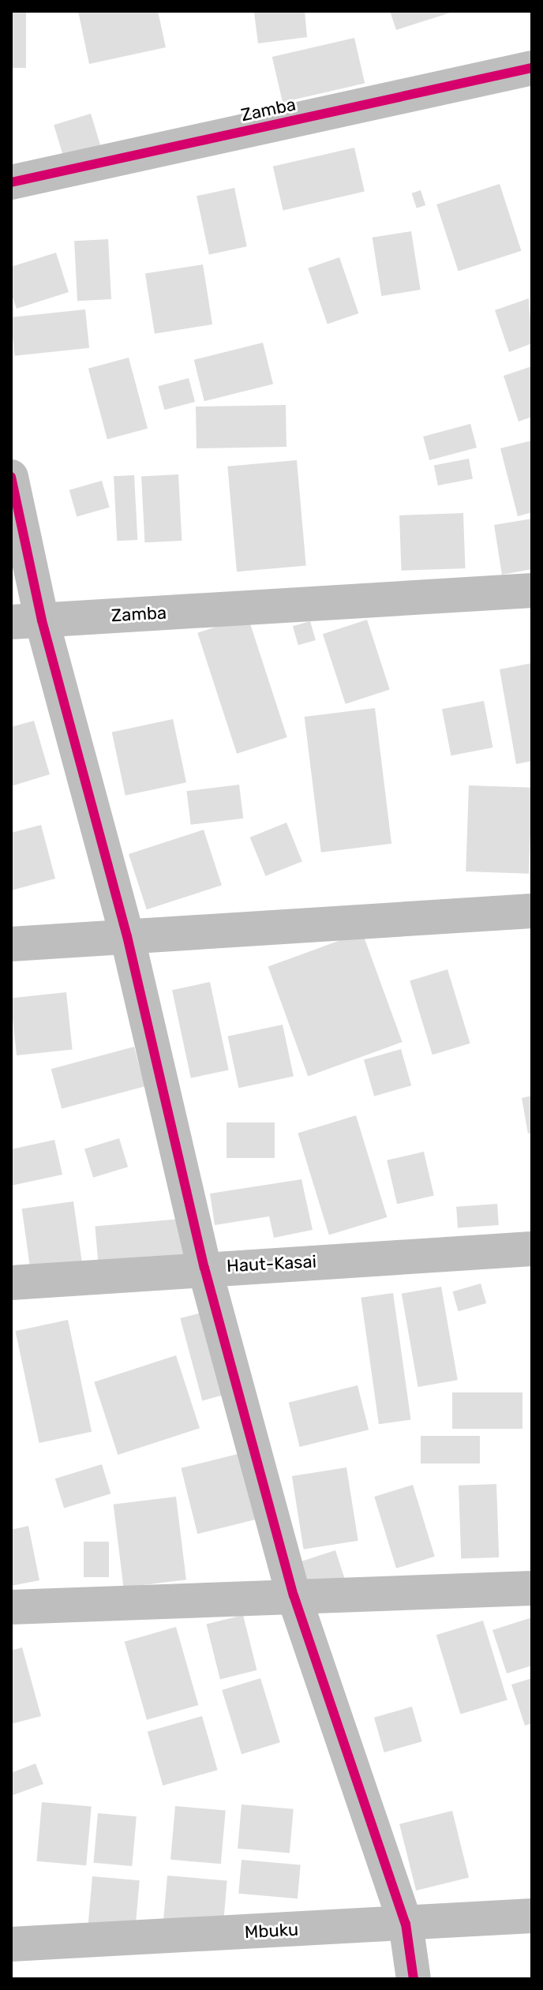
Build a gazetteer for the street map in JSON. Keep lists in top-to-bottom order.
{
  "streets": {
    "street": ["Zamba", "Haut-Kasai", "Mbuku"]
  }
}
